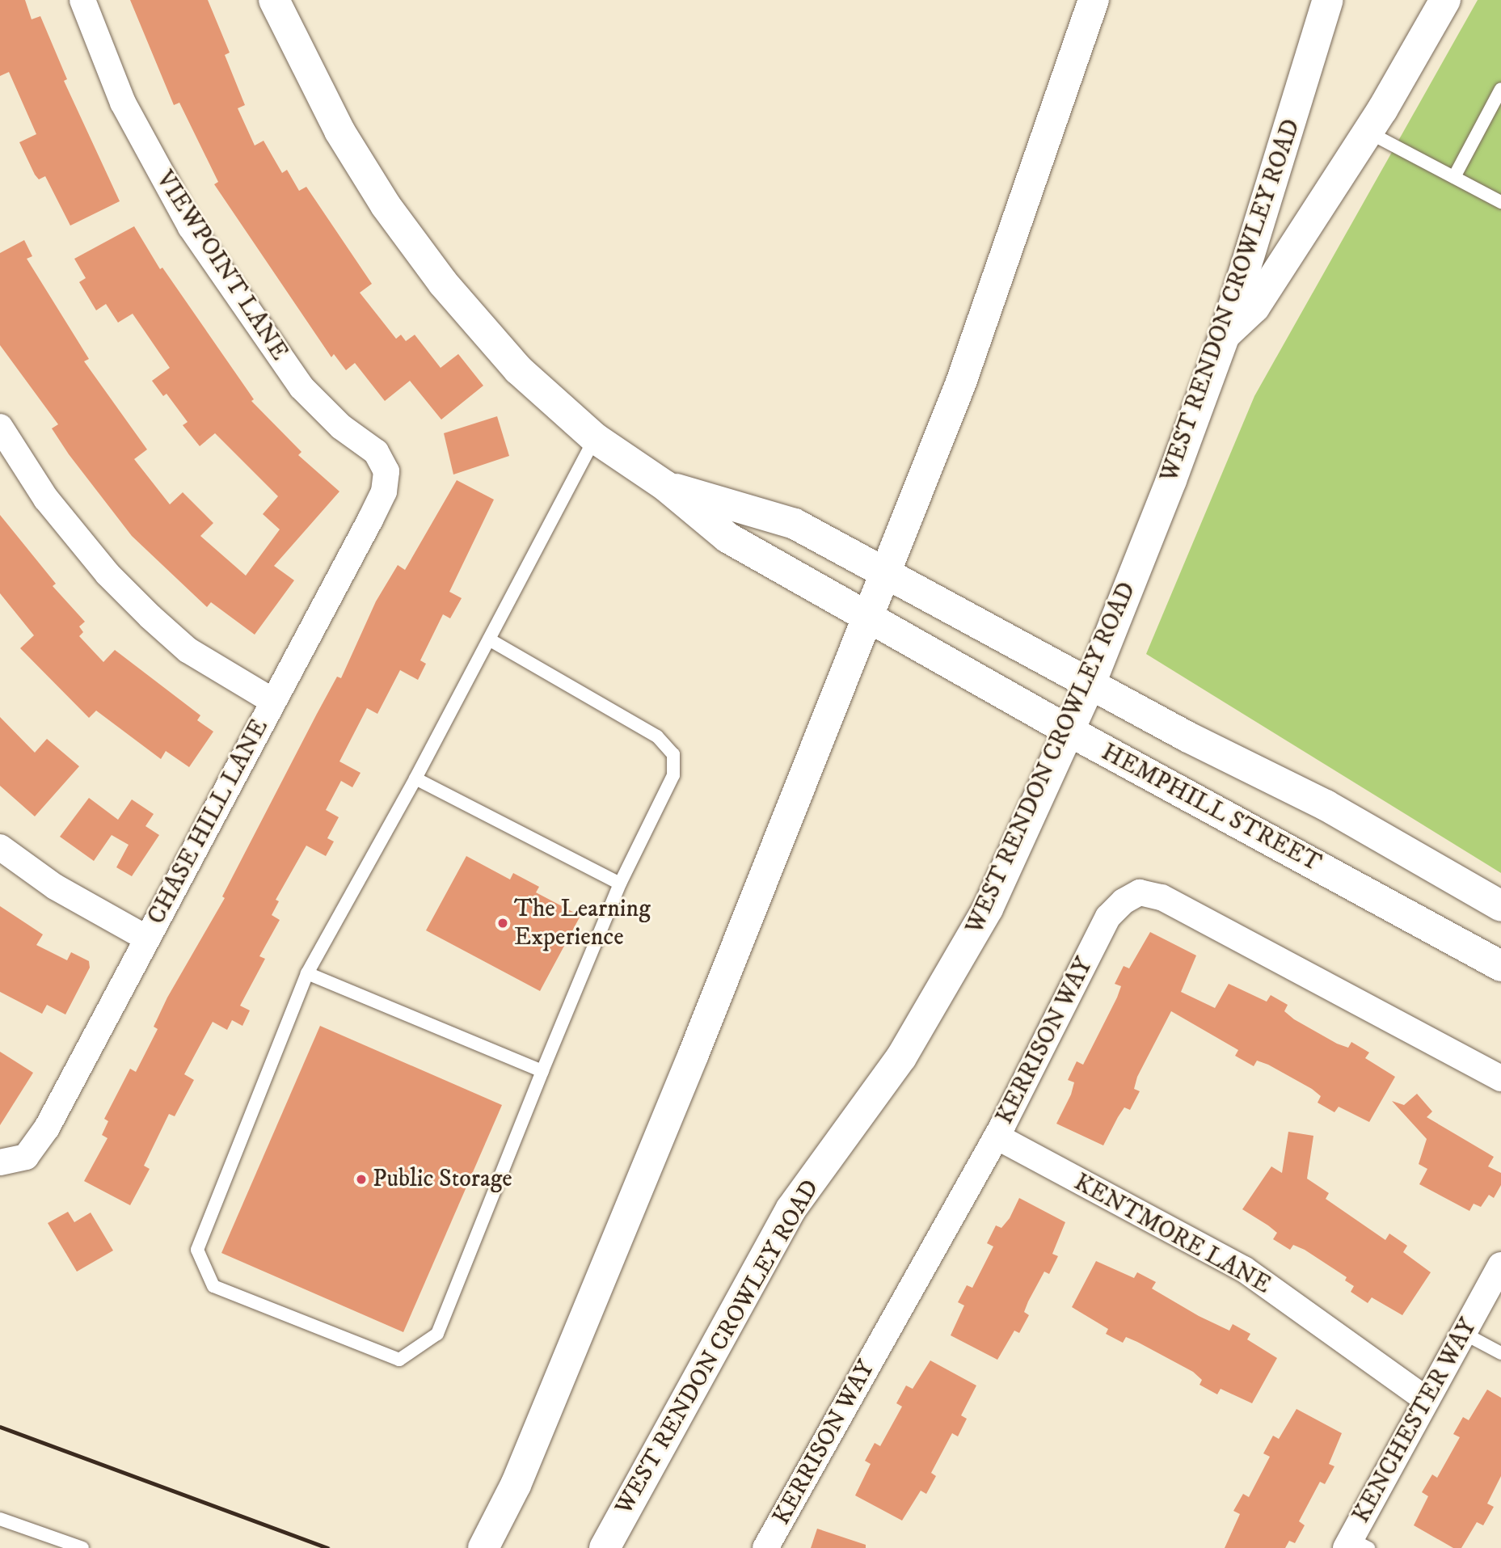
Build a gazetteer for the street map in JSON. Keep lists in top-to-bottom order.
{
  "streets": {
    "main road": ["WEST RENDON CROWLEY ROAD", "HEMPHILL STREET"],
    "street": [
      "VIEWPOINT LANE",
      "CHASE HILL LANE",
      "KERRISON WAY",
      "KENTMORE LANE",
      "KENCHESTER WAY"
    ]
  },
  "crossings": [
    ["VIEWPOINT LANE", "CHASE HILL LANE"],
    ["WEST RENDON CROWLEY ROAD", "HEMPHILL STREET"],
    ["KERRISON WAY", "KENTMORE LANE"],
    ["KENTMORE LANE", "KENCHESTER WAY"]
  ],
  "places": ["The Learning Experience", "Public Storage"]
}
